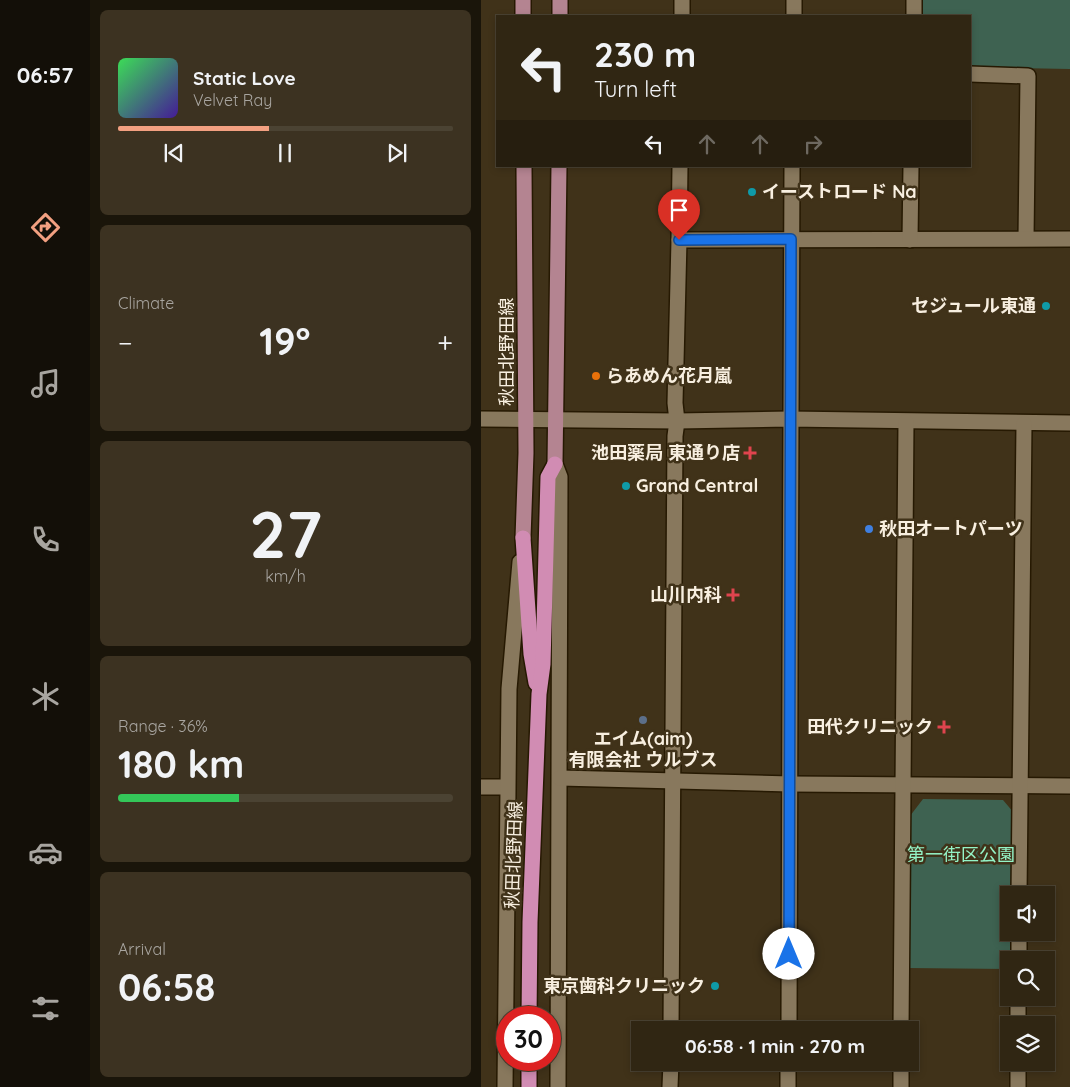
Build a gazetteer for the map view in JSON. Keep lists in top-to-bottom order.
{
  "streets": {
    "highway": ["秋田北野田線"]
  },
  "parks": ["第一街区公園"],
  "places": {
    "other": [
      "イーストロード Na",
      "セジュール東通",
      "らあめん花月嵐",
      "Grand Central",
      "秋田オートパーツ",
      "エイム(aim) 有限会社 ウルブス",
      "東京歯科クリニック"
    ],
    "health": ["池田薬局 東通り店", "山川内科", "田代クリニック"]
  },
  "page": {
    "tabs": "06:57",
    "turn": ["230 m", "Turn left"],
    "song": ["Static Love", "Velvet Ray"],
    "tile": [
      "Climate",
      ["27", "km/h"],
      ["Range · 36%", "180 km"],
      ["Arrival", "06:58"]
    ],
    "heat": ["−", "19°", "+"],
    "limit": "30",
    "trip": "06:58 · 1 min · 270 m"
  }
}
